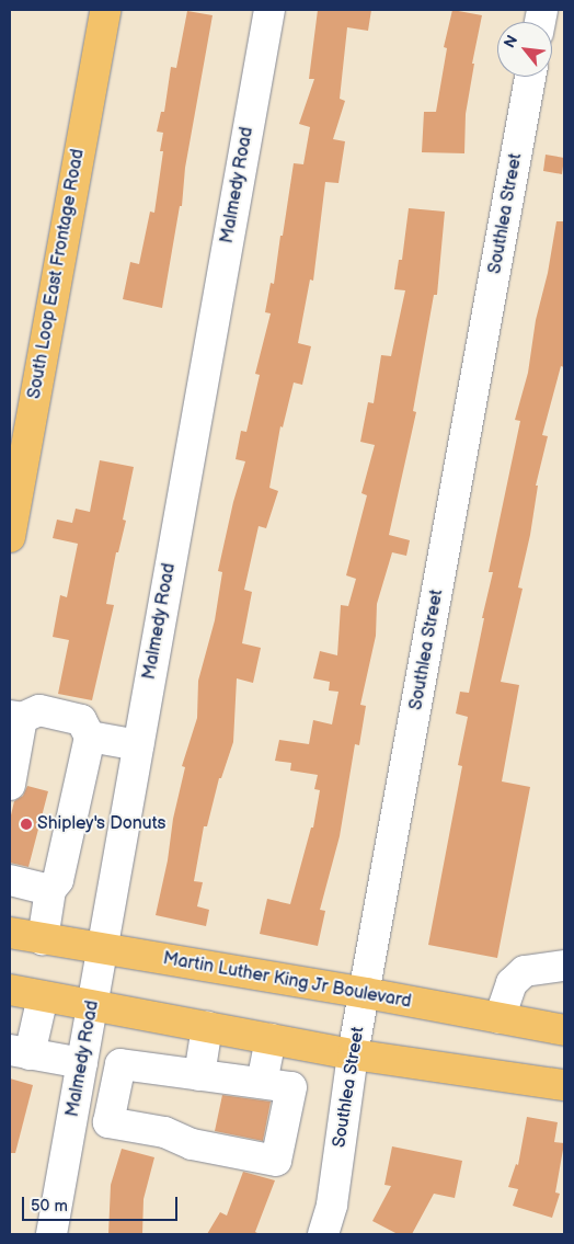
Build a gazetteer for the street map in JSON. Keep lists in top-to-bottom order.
{
  "streets": {
    "main road": ["South Loop East Frontage Road", "Martin Luther King Jr Boulevard"],
    "street": ["Malmedy Road", "Southlea Street"]
  },
  "crossings": [
    ["Malmedy Road", "Martin Luther King Jr Boulevard"],
    ["Southlea Street", "Martin Luther King Jr Boulevard"]
  ],
  "places": ["Shipley's Donuts"],
  "scale_bar": "50 m",
  "north": "top left"
}
